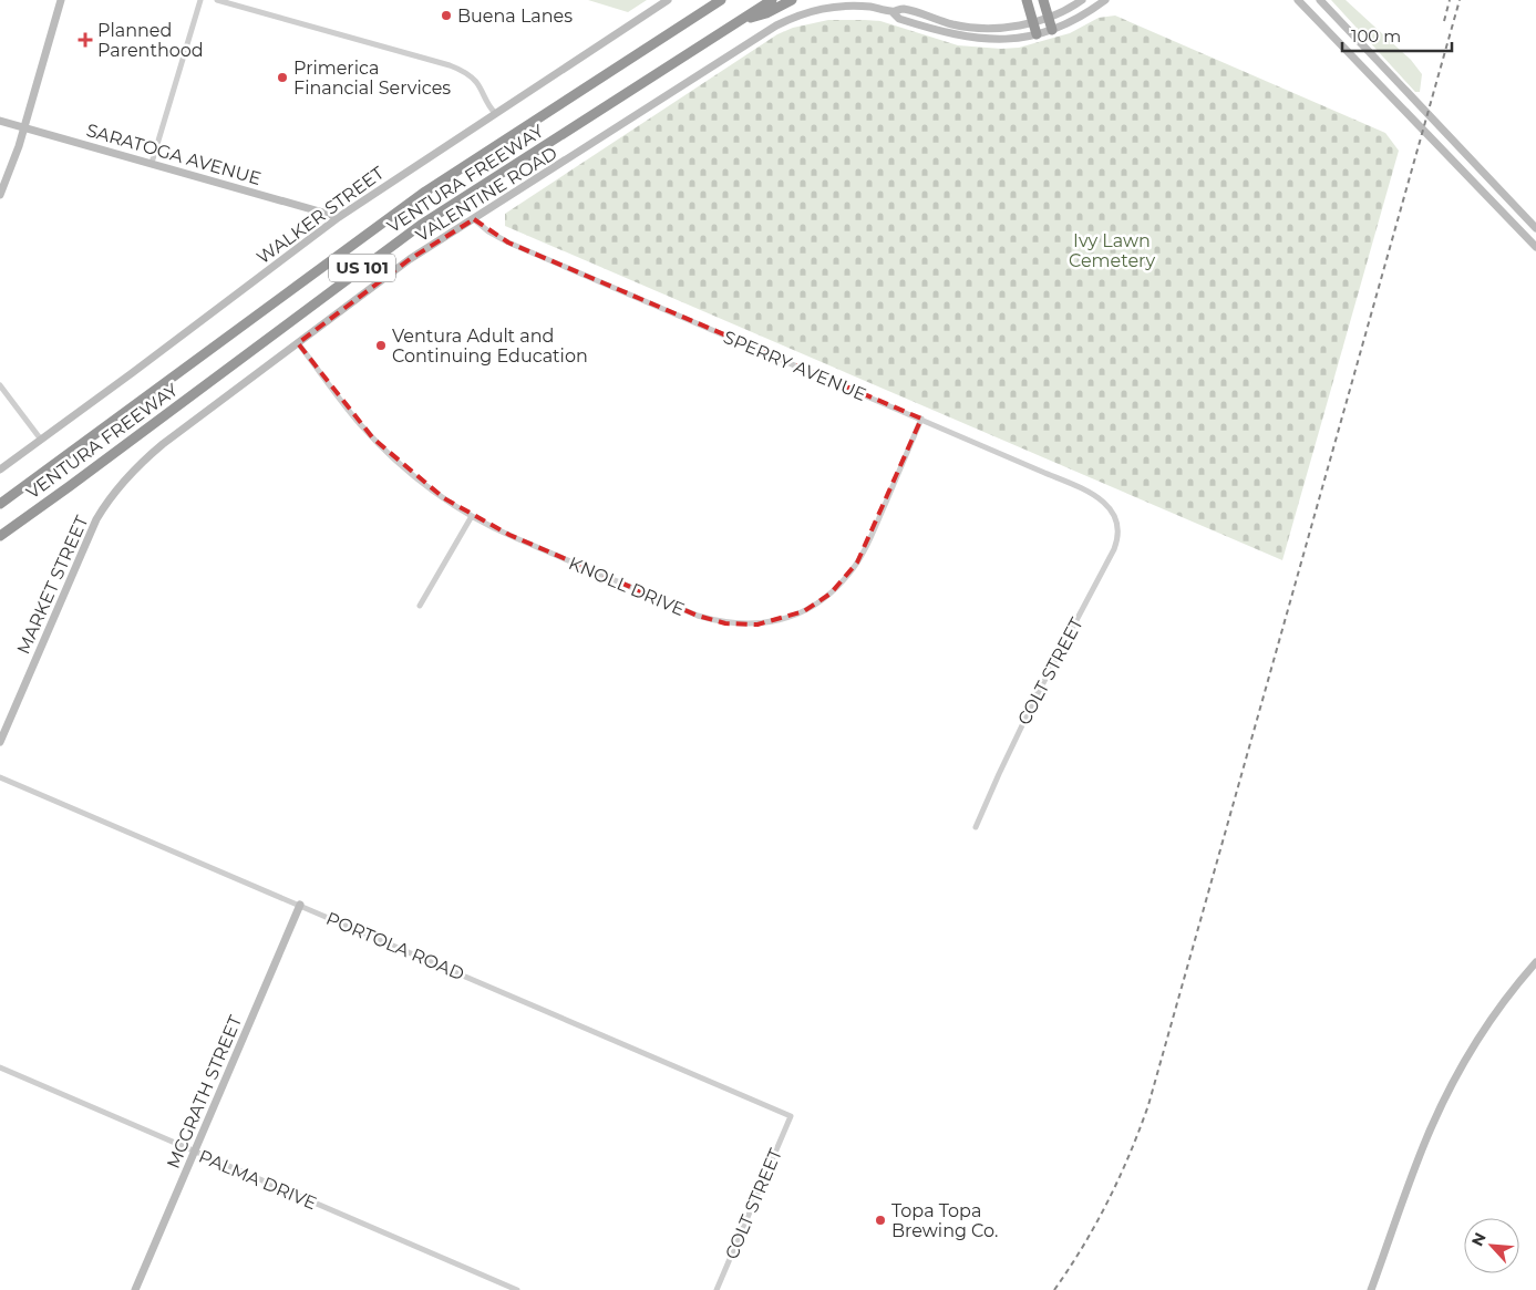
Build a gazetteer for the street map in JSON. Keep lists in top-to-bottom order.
{
  "streets": {
    "highway": ["VENTURA FREEWAY", "US 101"],
    "street": [
      "SARATOGA AVENUE",
      "VALENTINE ROAD",
      "WALKER STREET",
      "SPERRY AVENUE",
      "MARKET STREET",
      "KNOLL DRIVE",
      "COLT STREET",
      "PORTOLA ROAD",
      "MCGRATH STREET",
      "PALMA DRIVE"
    ]
  },
  "crossings": [
    ["SARATOGA AVENUE", "WALKER STREET"],
    ["VALENTINE ROAD", "SPERRY AVENUE"],
    ["VALENTINE ROAD", "MARKET STREET"],
    ["VALENTINE ROAD", "KNOLL DRIVE"],
    ["SPERRY AVENUE", "KNOLL DRIVE"],
    ["SPERRY AVENUE", "COLT STREET"],
    ["COLT STREET", "PORTOLA ROAD"],
    ["PORTOLA ROAD", "MCGRATH STREET"],
    ["MCGRATH STREET", "PALMA DRIVE"]
  ],
  "parks": ["Ivy Lawn Cemetery"],
  "places": {
    "other": [
      "Buena Lanes",
      "Primerica Financial Services",
      "Ventura Adult and Continuing Education",
      "Topa Topa Brewing Co."
    ],
    "health": ["Planned Parenthood"]
  },
  "scale_bar": "100 m",
  "north": "top left"
}
